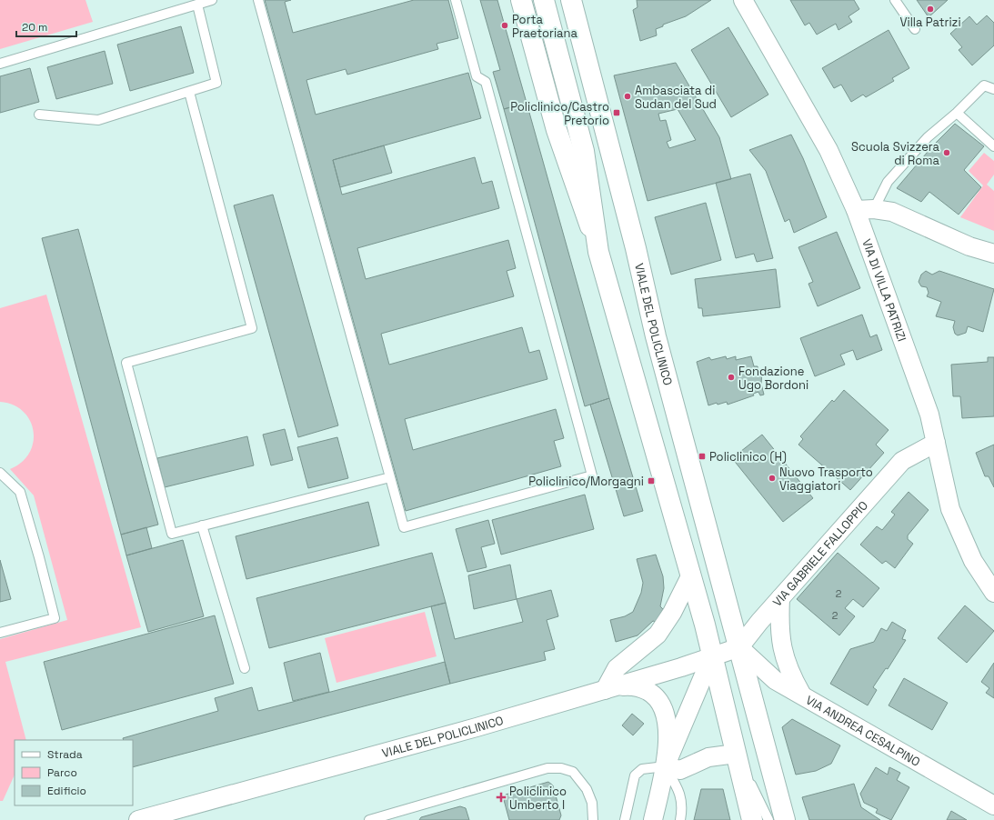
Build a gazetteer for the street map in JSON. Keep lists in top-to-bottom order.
{
  "streets": {
    "main road": ["VIALE DEL POLICLINICO"],
    "street": ["VIA DI VILLA PATRIZI", "VIA GABRIELE FALLOPPIO", "VIA ANDREA CESALPINO"]
  },
  "crossings": [
    ["VIA DI VILLA PATRIZI", "VIA GABRIELE FALLOPPIO"],
    ["VIALE DEL POLICLINICO", "VIA GABRIELE FALLOPPIO"],
    ["VIALE DEL POLICLINICO", "VIA ANDREA CESALPINO"],
    ["VIA GABRIELE FALLOPPIO", "VIA ANDREA CESALPINO"]
  ],
  "places": {
    "other": [
      "Villa Patrizi",
      "Porta Praetoriana",
      "Ambasciata di Sudan del Sud",
      "Scuola Svizzera di Roma",
      "Fondazione Ugo Bordoni",
      "Nuovo Trasporto Viaggiatori"
    ],
    "transit": ["Policlinico/Castro Pretorio", "Policlinico (H)", "Policlinico/Morgagni"],
    "health": ["Policlinico Umberto I"]
  },
  "house_numbers": ["2", "2"],
  "legend": ["Strada", "Parco", "Edificio"],
  "scale_bar": "20 m"
}
